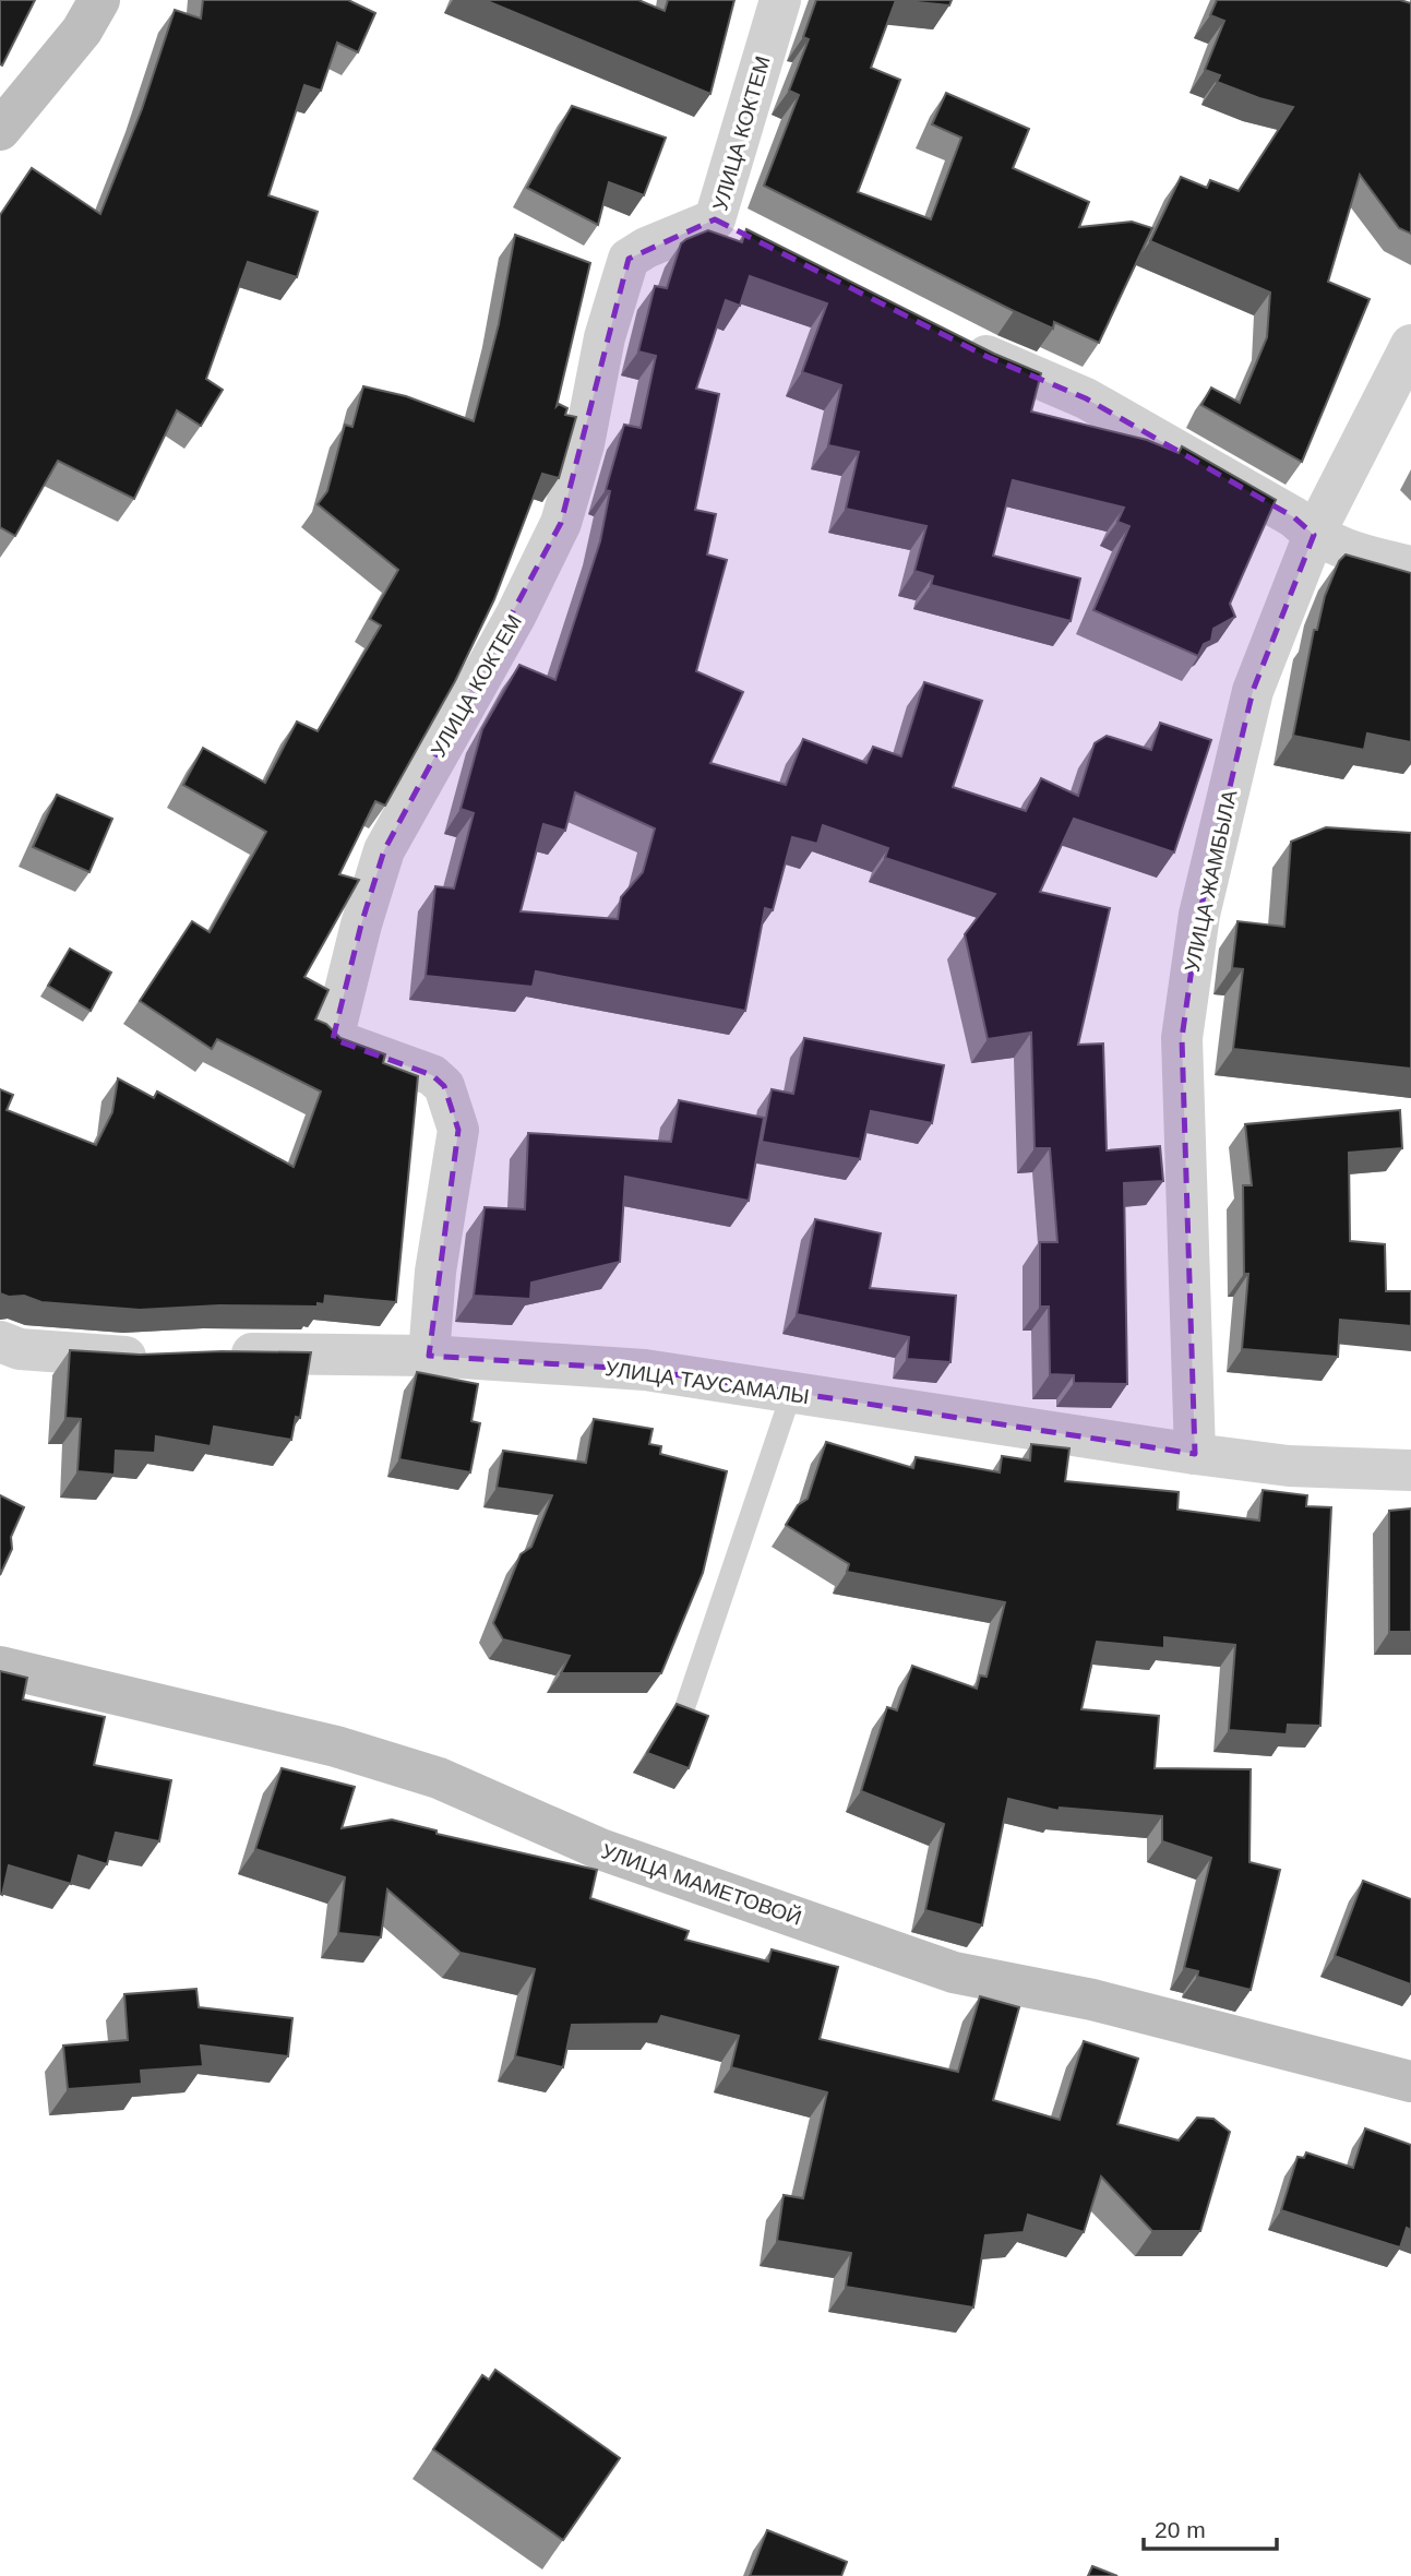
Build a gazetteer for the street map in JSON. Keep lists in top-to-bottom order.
{
  "streets": {
    "street": [
      "УЛИЦА КОКТЕМ",
      "УЛИЦА ЖАМБЫЛА",
      "УЛИЦА ТАУСАМАЛЫ",
      "УЛИЦА МАМЕТОВОЙ"
    ]
  },
  "crossings": [
    ["УЛИЦА КОКТЕМ", "УЛИЦА ТАУСАМАЛЫ"],
    ["УЛИЦА ЖАМБЫЛА", "УЛИЦА ТАУСАМАЛЫ"]
  ],
  "scale_bar": "20 m"
}
